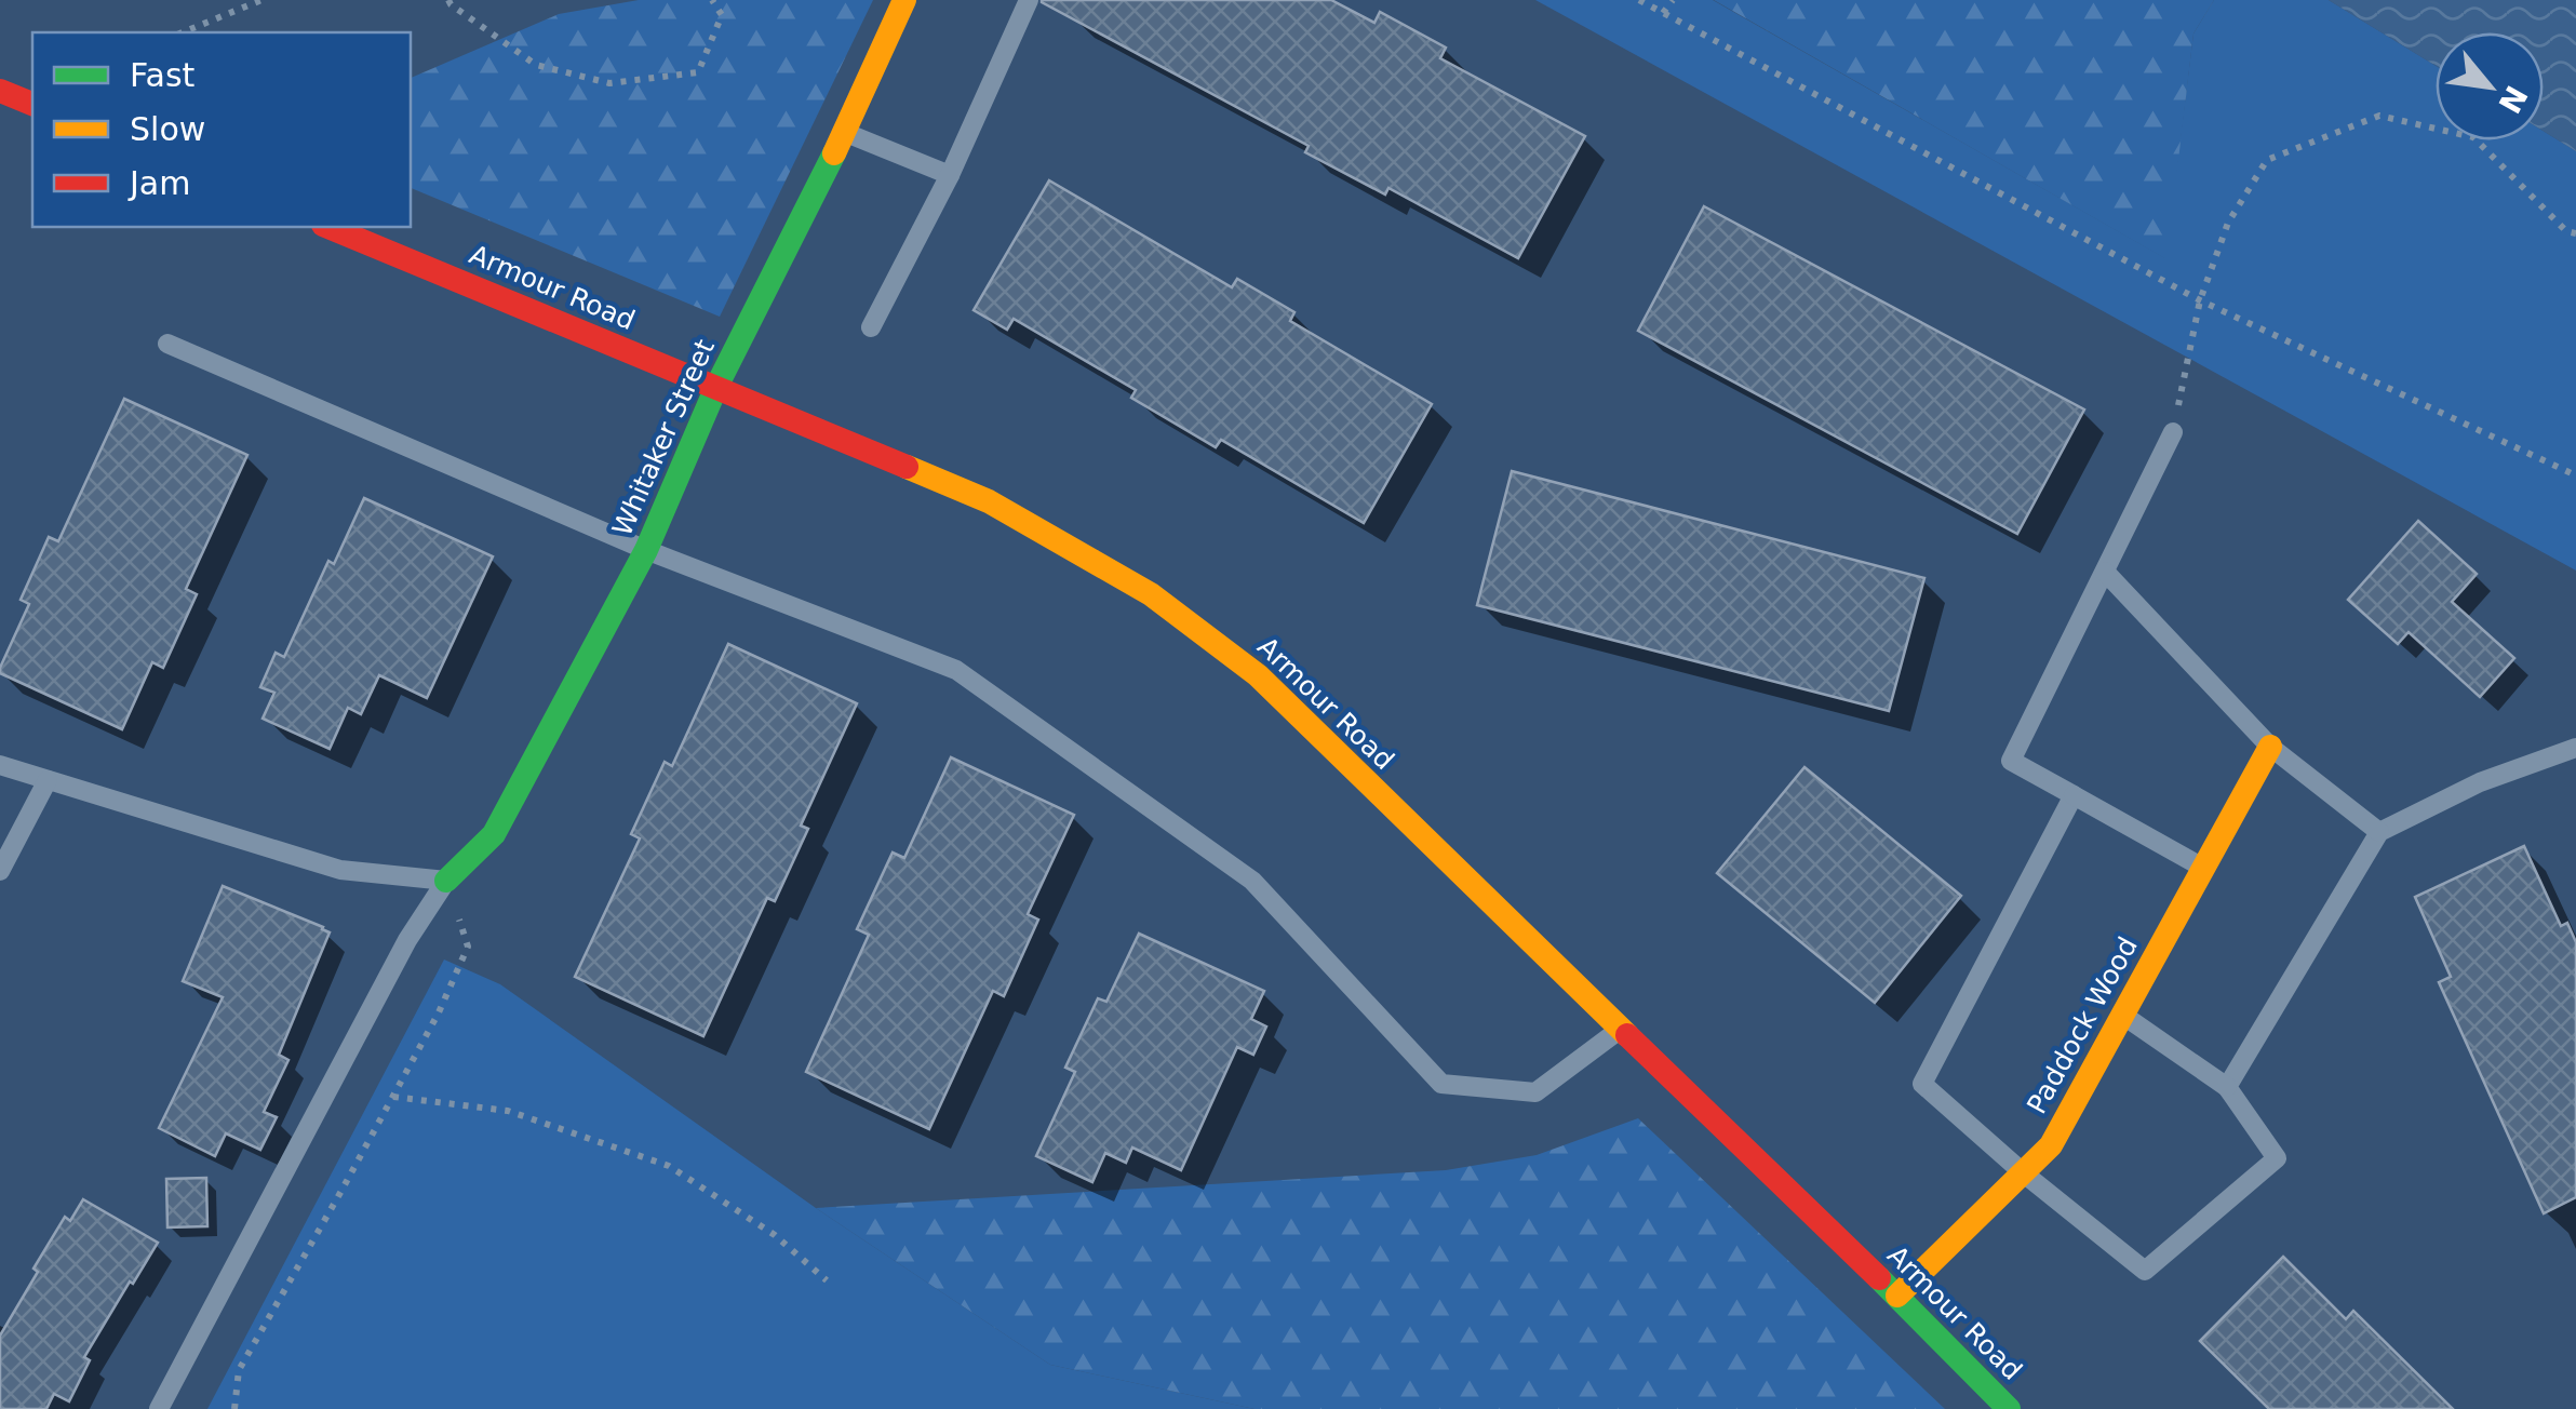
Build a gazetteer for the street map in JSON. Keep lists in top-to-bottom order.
{
  "streets": {
    "main road": ["Armour Road", "Whitaker Street", "Paddock Wood"]
  },
  "crossings": [
    ["Armour Road", "Whitaker Street"],
    ["Armour Road", "Paddock Wood"]
  ],
  "legend": ["Fast", "Slow", "Jam"],
  "north": "bottom right"
}
